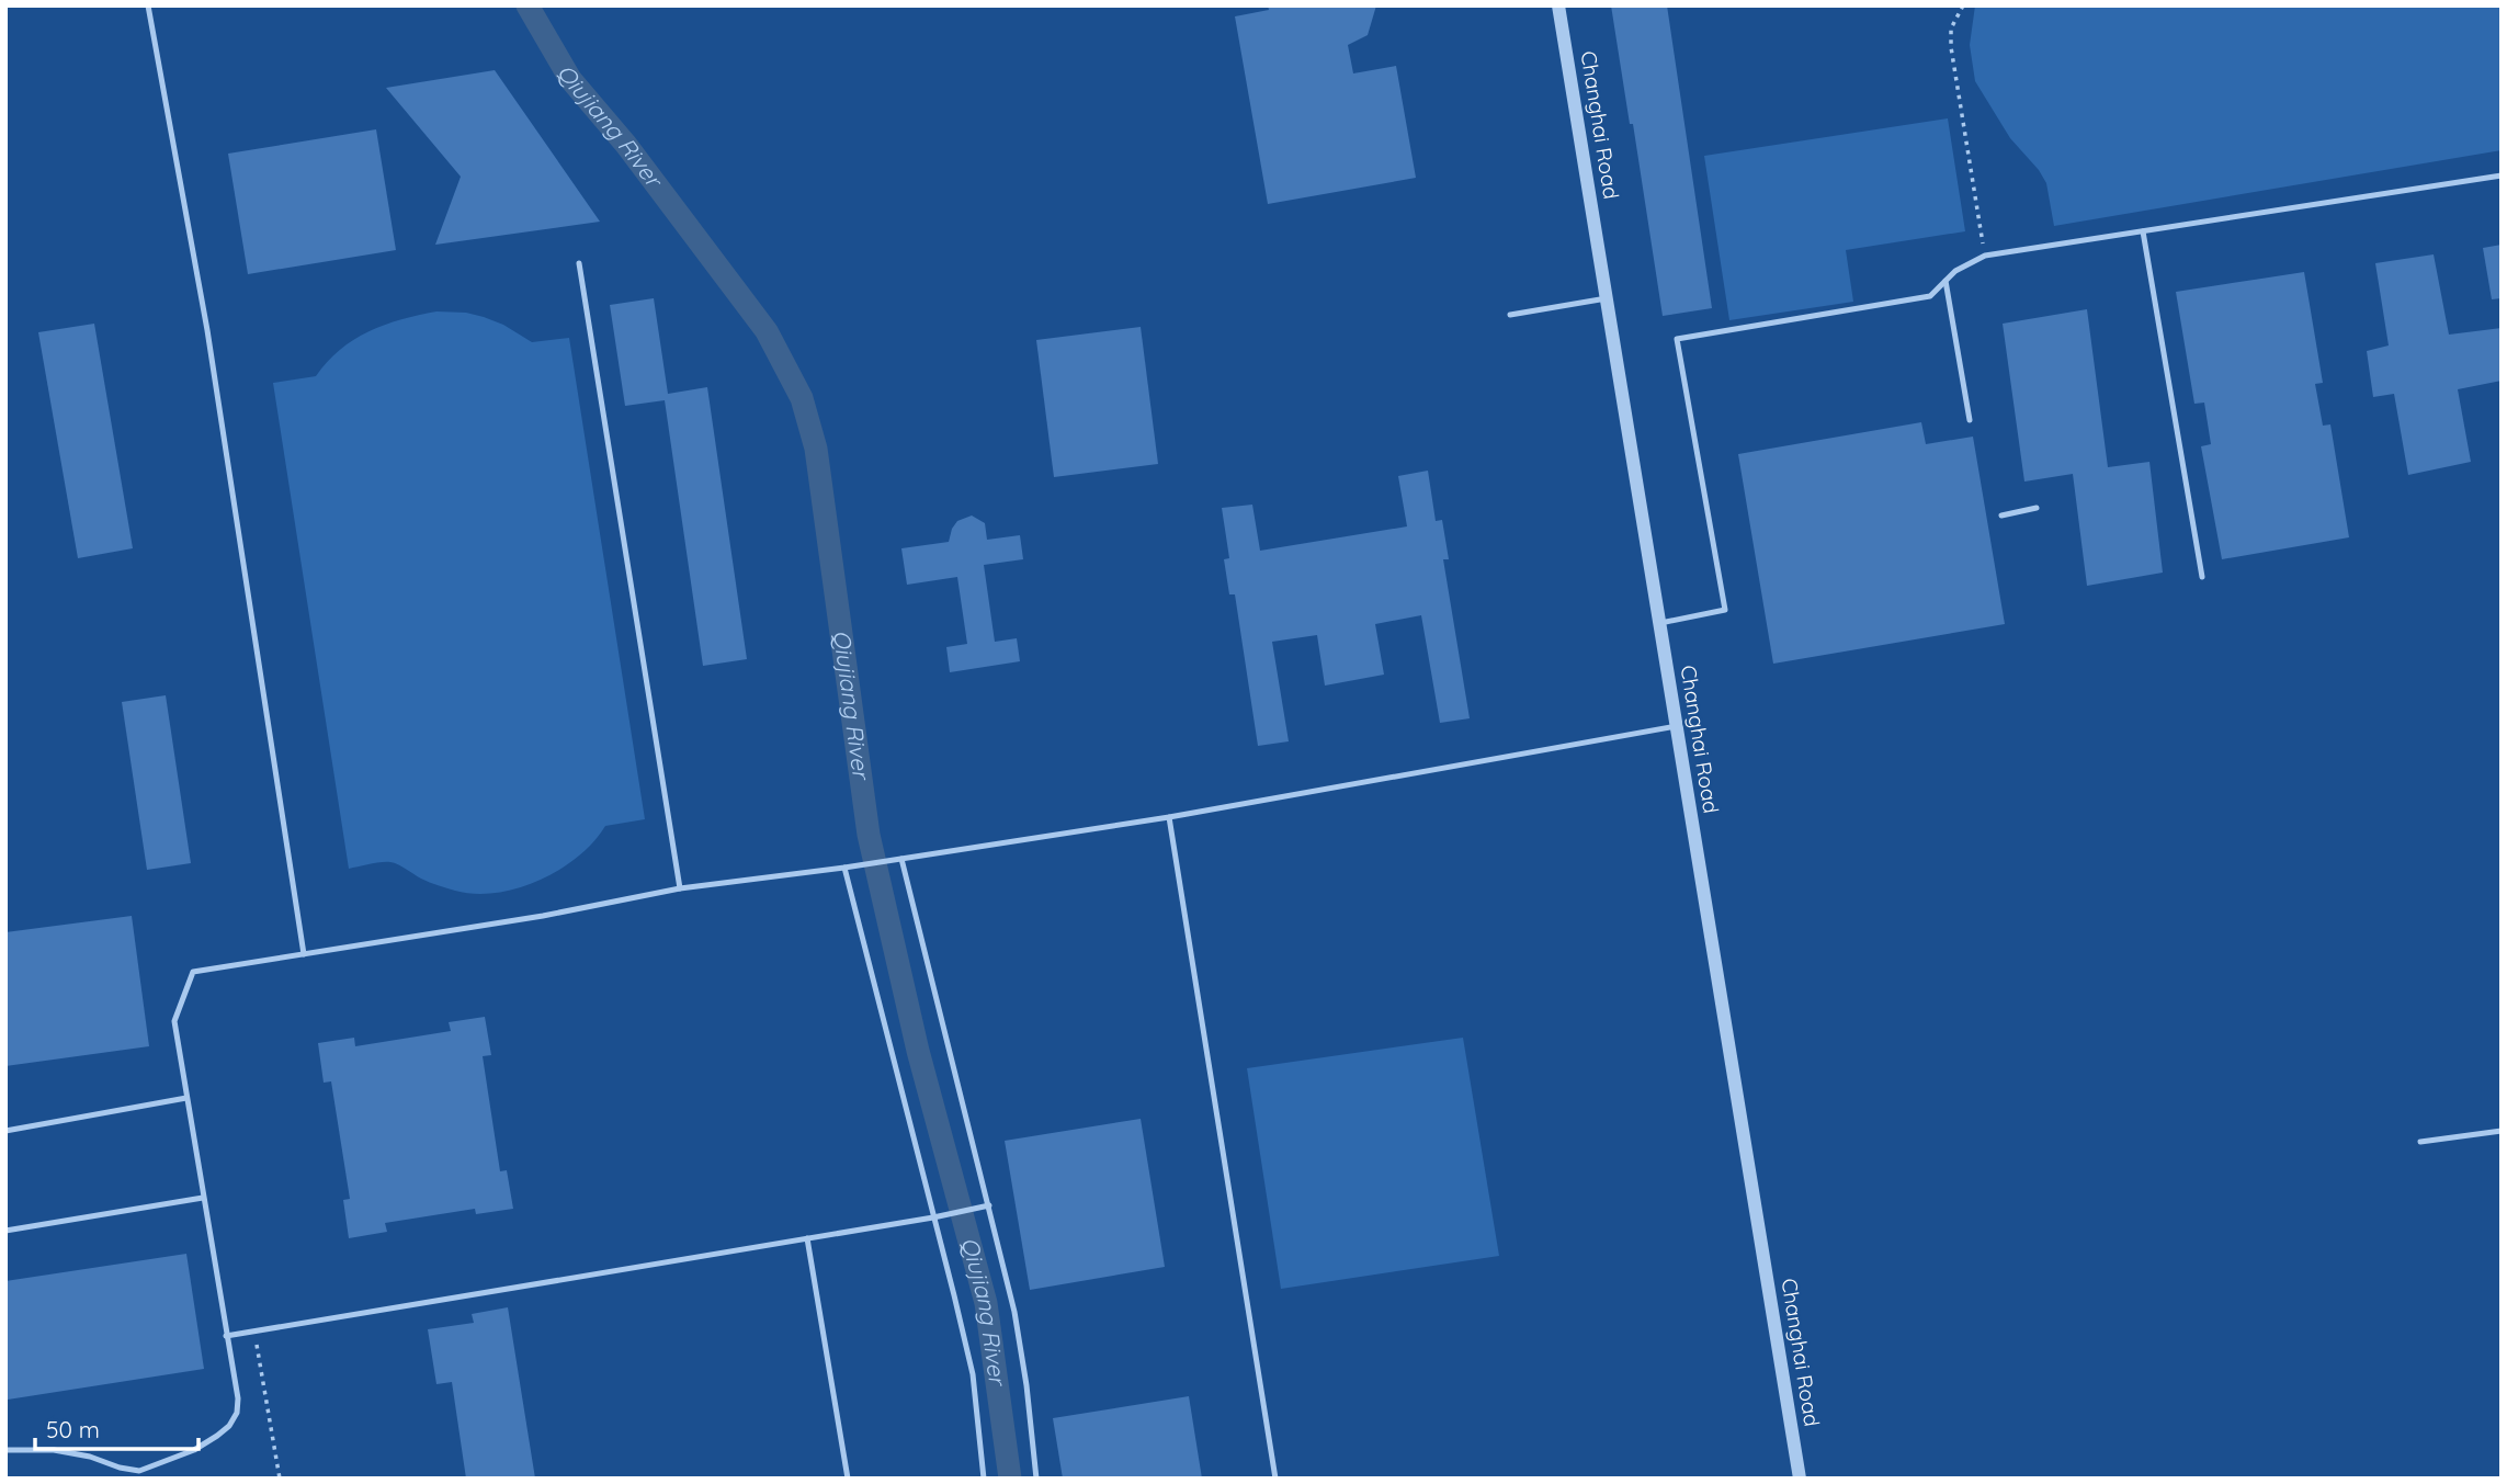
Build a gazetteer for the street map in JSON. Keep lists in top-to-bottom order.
{
  "streets": {
    "street": ["Changhai Road"]
  },
  "water": ["Qiujiang River"],
  "scale_bar": "50 m"
}
